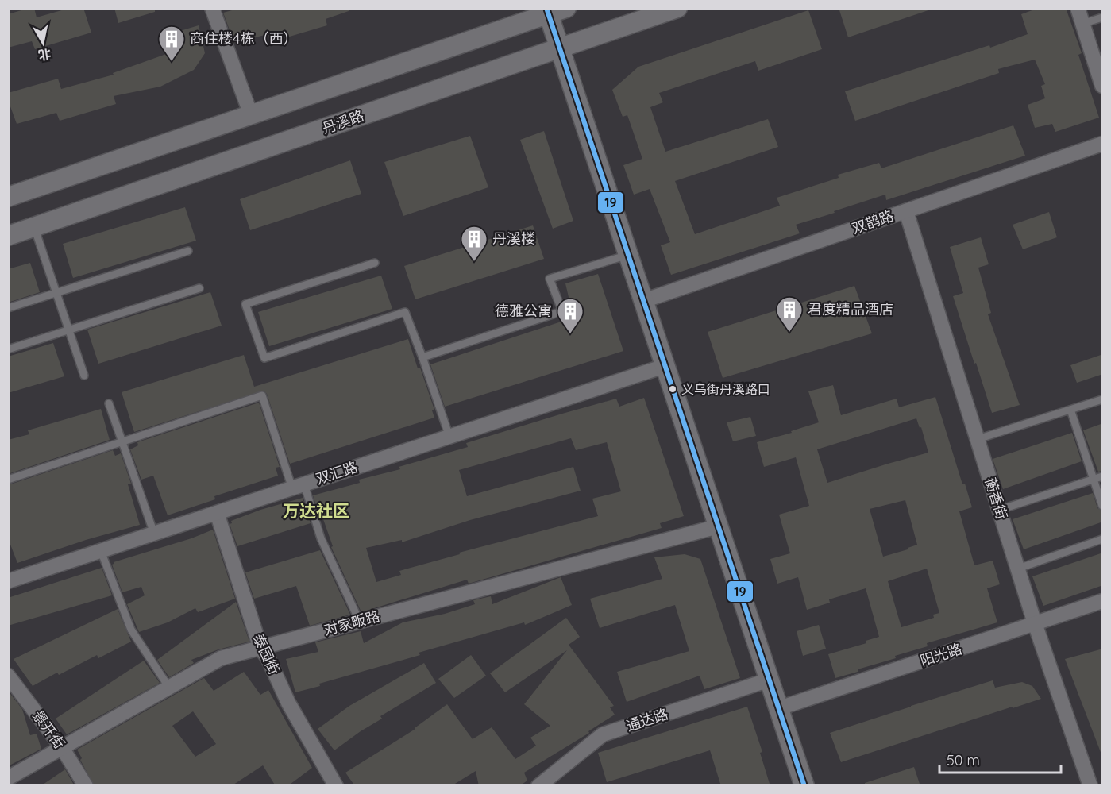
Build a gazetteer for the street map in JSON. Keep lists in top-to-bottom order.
{
  "streets": {
    "main road": ["丹溪路"],
    "street": [
      "双鹊路",
      "双汇路",
      "蘅香街",
      "对家畈路",
      "泰园街",
      "阳光路",
      "通达路",
      "景开街"
    ]
  },
  "crossings": [
    ["双鹊路", "蘅香街"],
    ["双汇路", "泰园街"],
    ["蘅香街", "阳光路"],
    ["对家畈路", "泰园街"],
    ["对家畈路", "景开街"]
  ],
  "districts": ["万达社区"],
  "places": {
    "building": [
      "商住楼4栋（西）",
      "丹溪楼",
      "君度精品酒店",
      "德雅公寓"
    ],
    "other": ["义乌街丹溪路口"]
  },
  "lines": ["transit line 19"],
  "scale_bar": "50 m",
  "north": "bottom"
}
